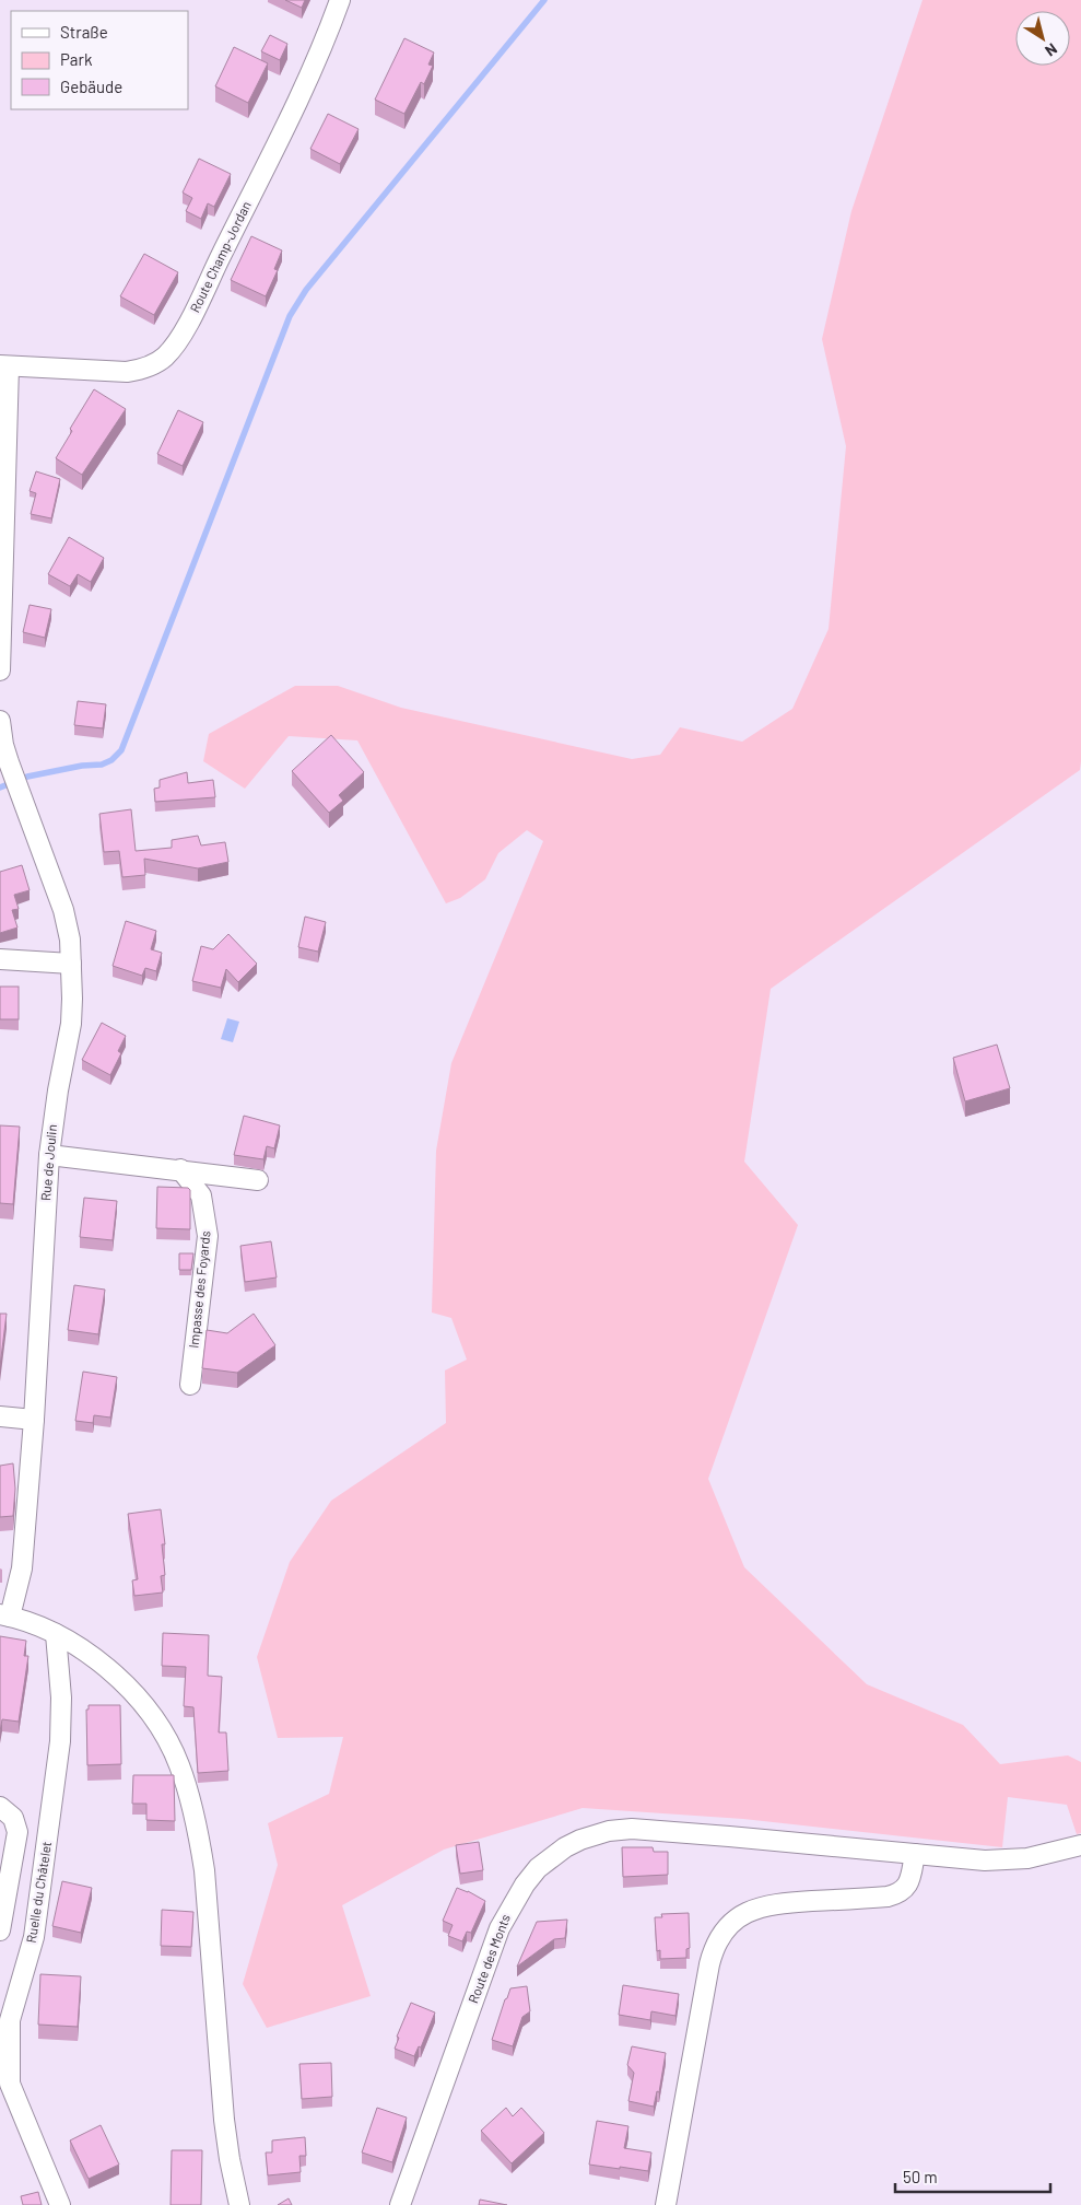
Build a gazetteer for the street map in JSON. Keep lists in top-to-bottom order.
{
  "streets": {
    "street": [
      "Route Champ-Jordan",
      "Rue de Joulin",
      "Impasse des Foyards",
      "Ruelle du Châtelet",
      "Route des Monts"
    ]
  },
  "legend": ["Straße", "Park", "Gebäude"],
  "scale_bar": "50 m",
  "north": "bottom right"
}
